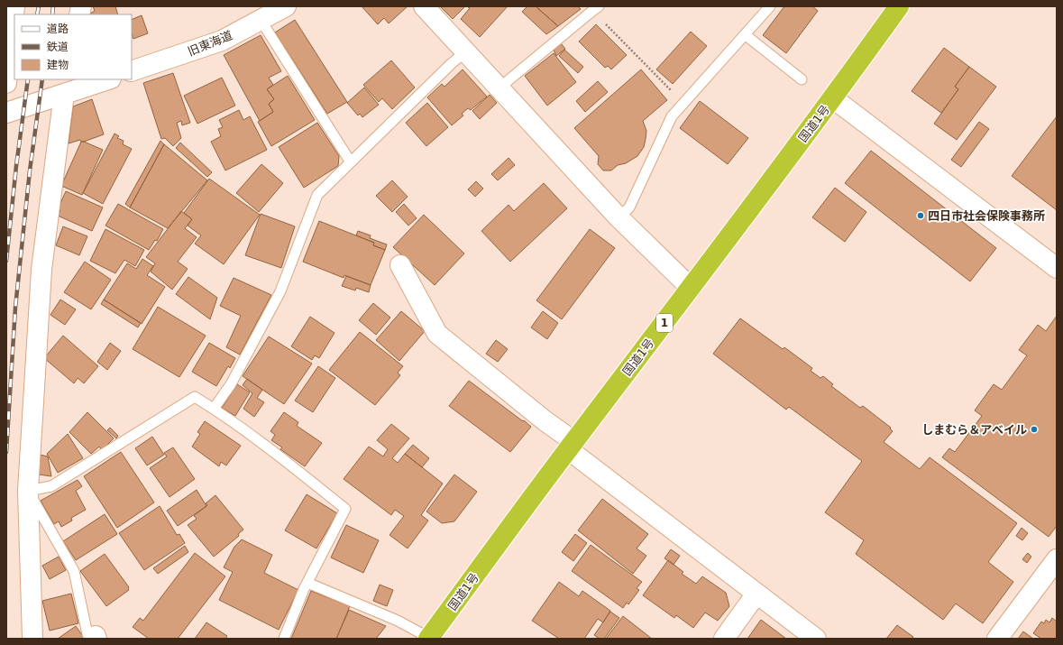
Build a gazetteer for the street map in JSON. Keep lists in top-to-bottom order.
{
  "streets": {
    "highway": ["国道1号", "1"],
    "street": ["旧東海道"]
  },
  "places": ["四日市社会保険事務所", "しまむら＆アベイル"],
  "legend": ["道路", "鉄道", "建物"]
}
